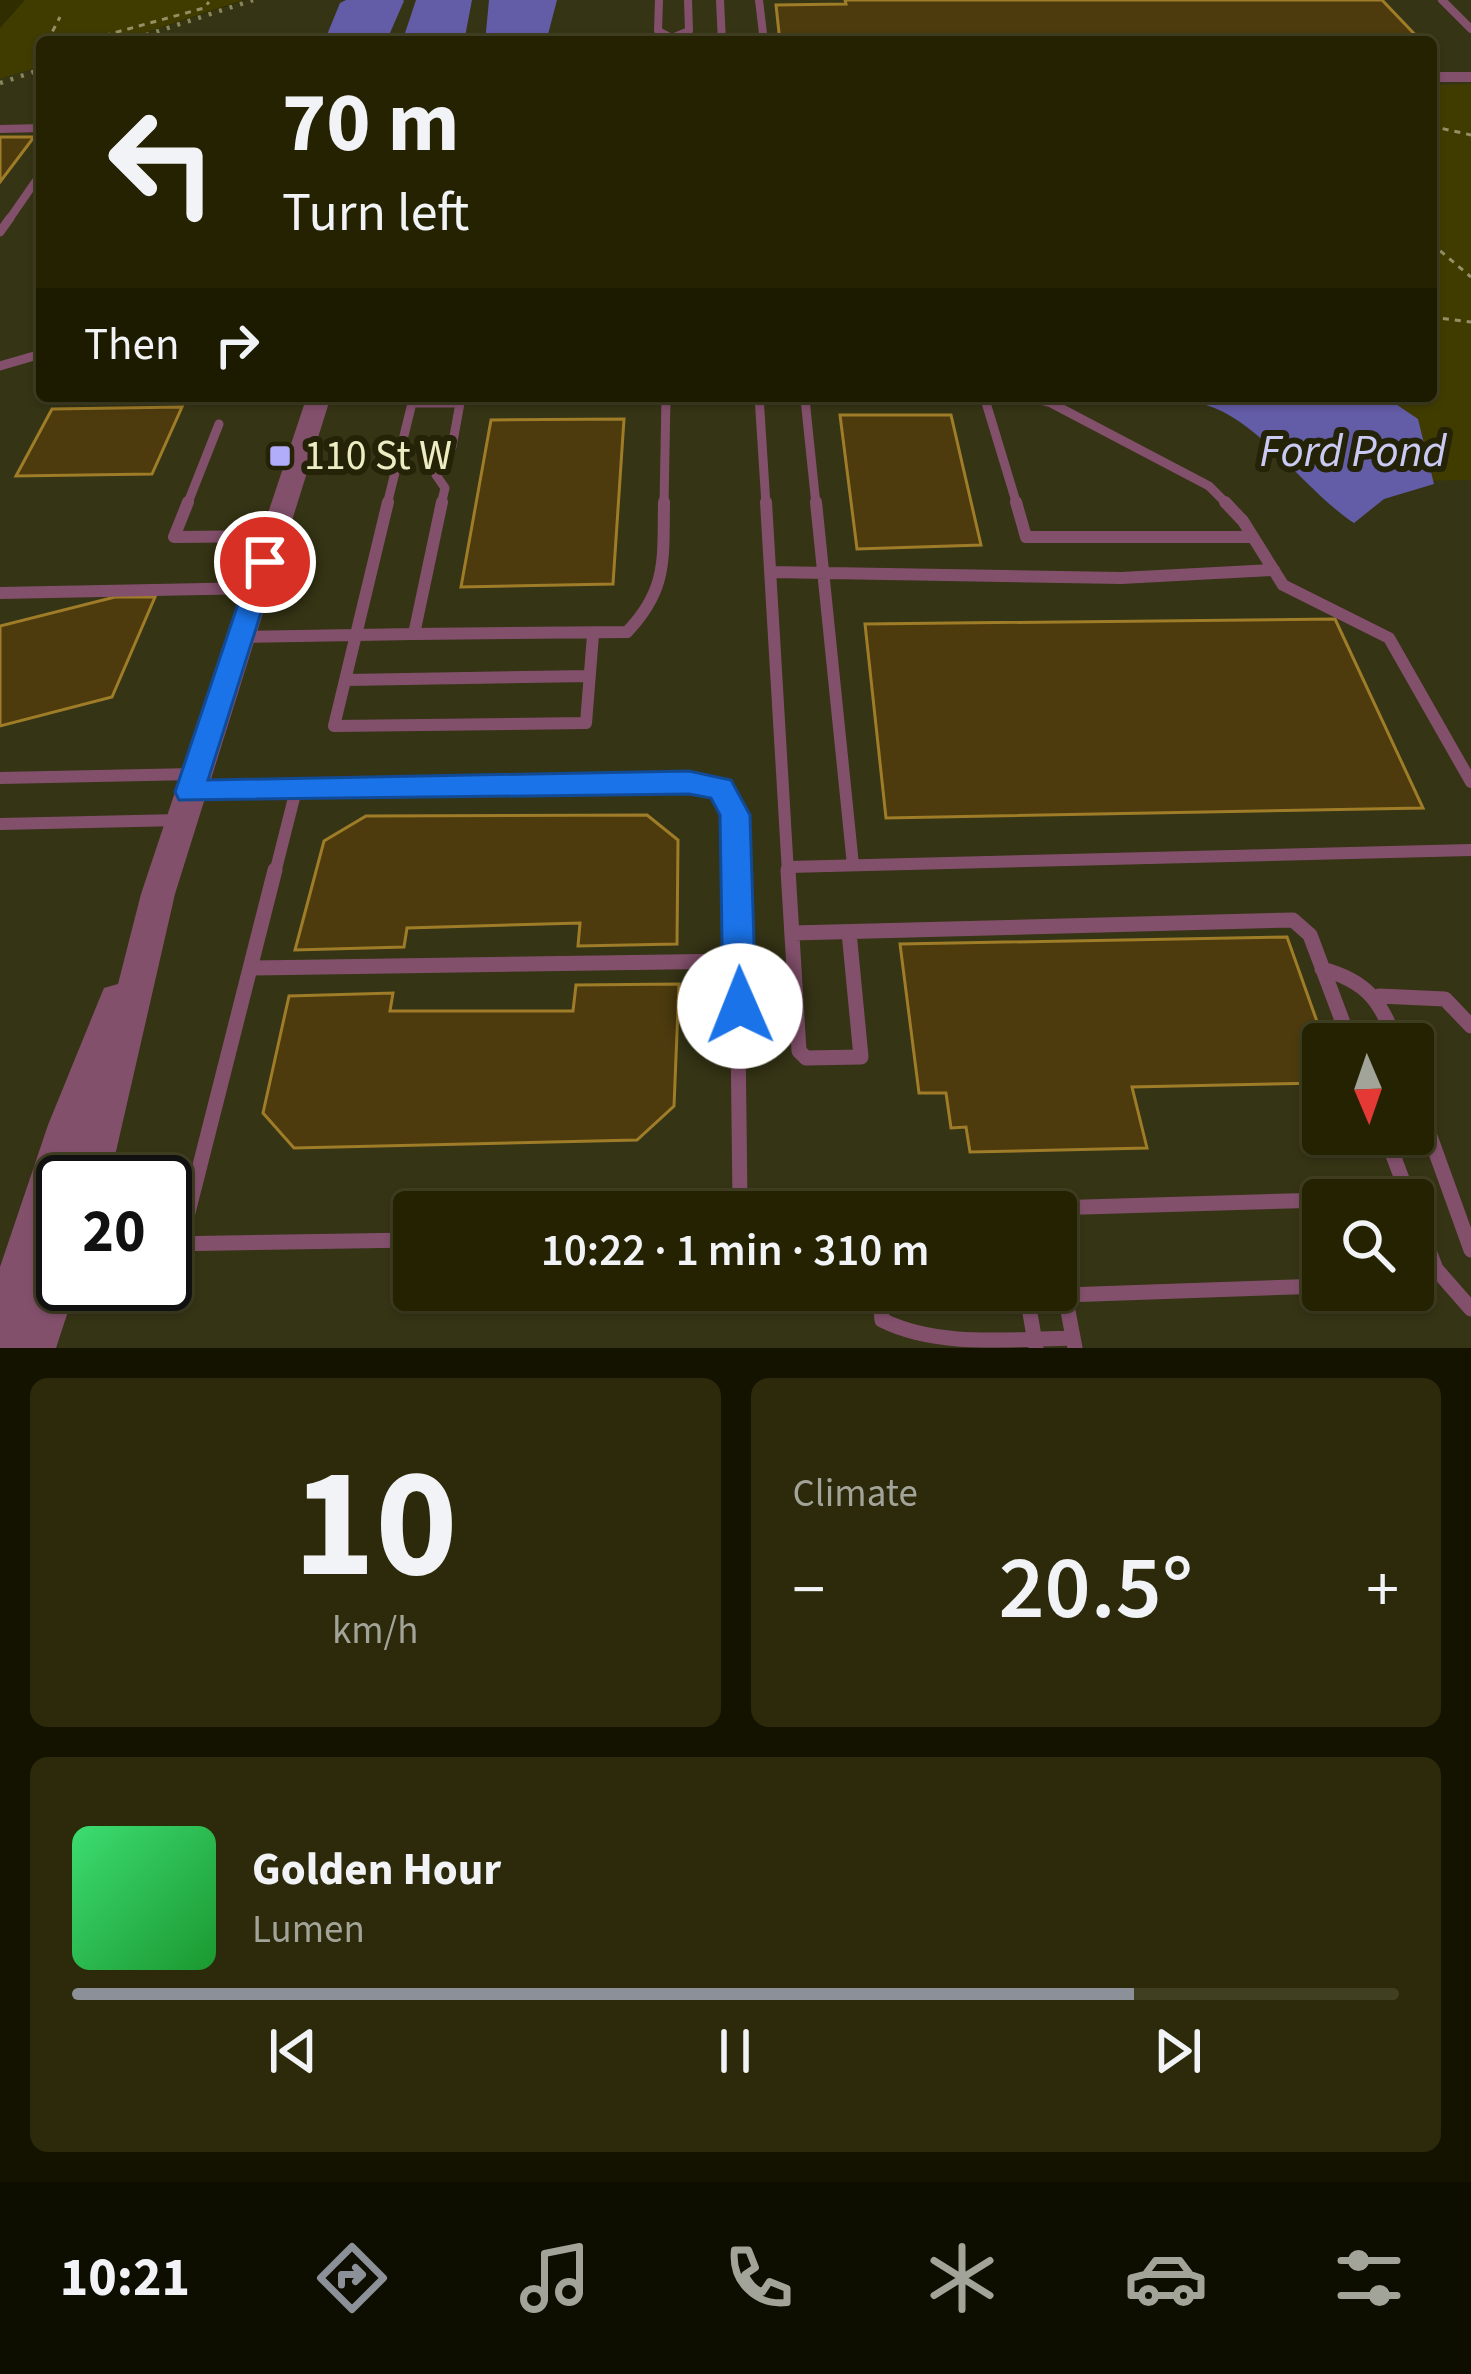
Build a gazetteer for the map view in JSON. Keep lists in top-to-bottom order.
{
  "water": ["Ford Pond"],
  "places": {
    "transit": ["110 St W"]
  },
  "north": "bottom",
  "page": {
    "turn": ["70 m", "Turn left"],
    "then": "Then",
    "limit": "20",
    "trip": "10:22 · 1 min · 310 m",
    "tile": [
      ["10", "km/h"],
      "Climate"
    ],
    "heat": ["−", "20.5°", "+"],
    "song": ["Golden Hour", "Lumen"],
    "tabs": "10:21"
  }
}
